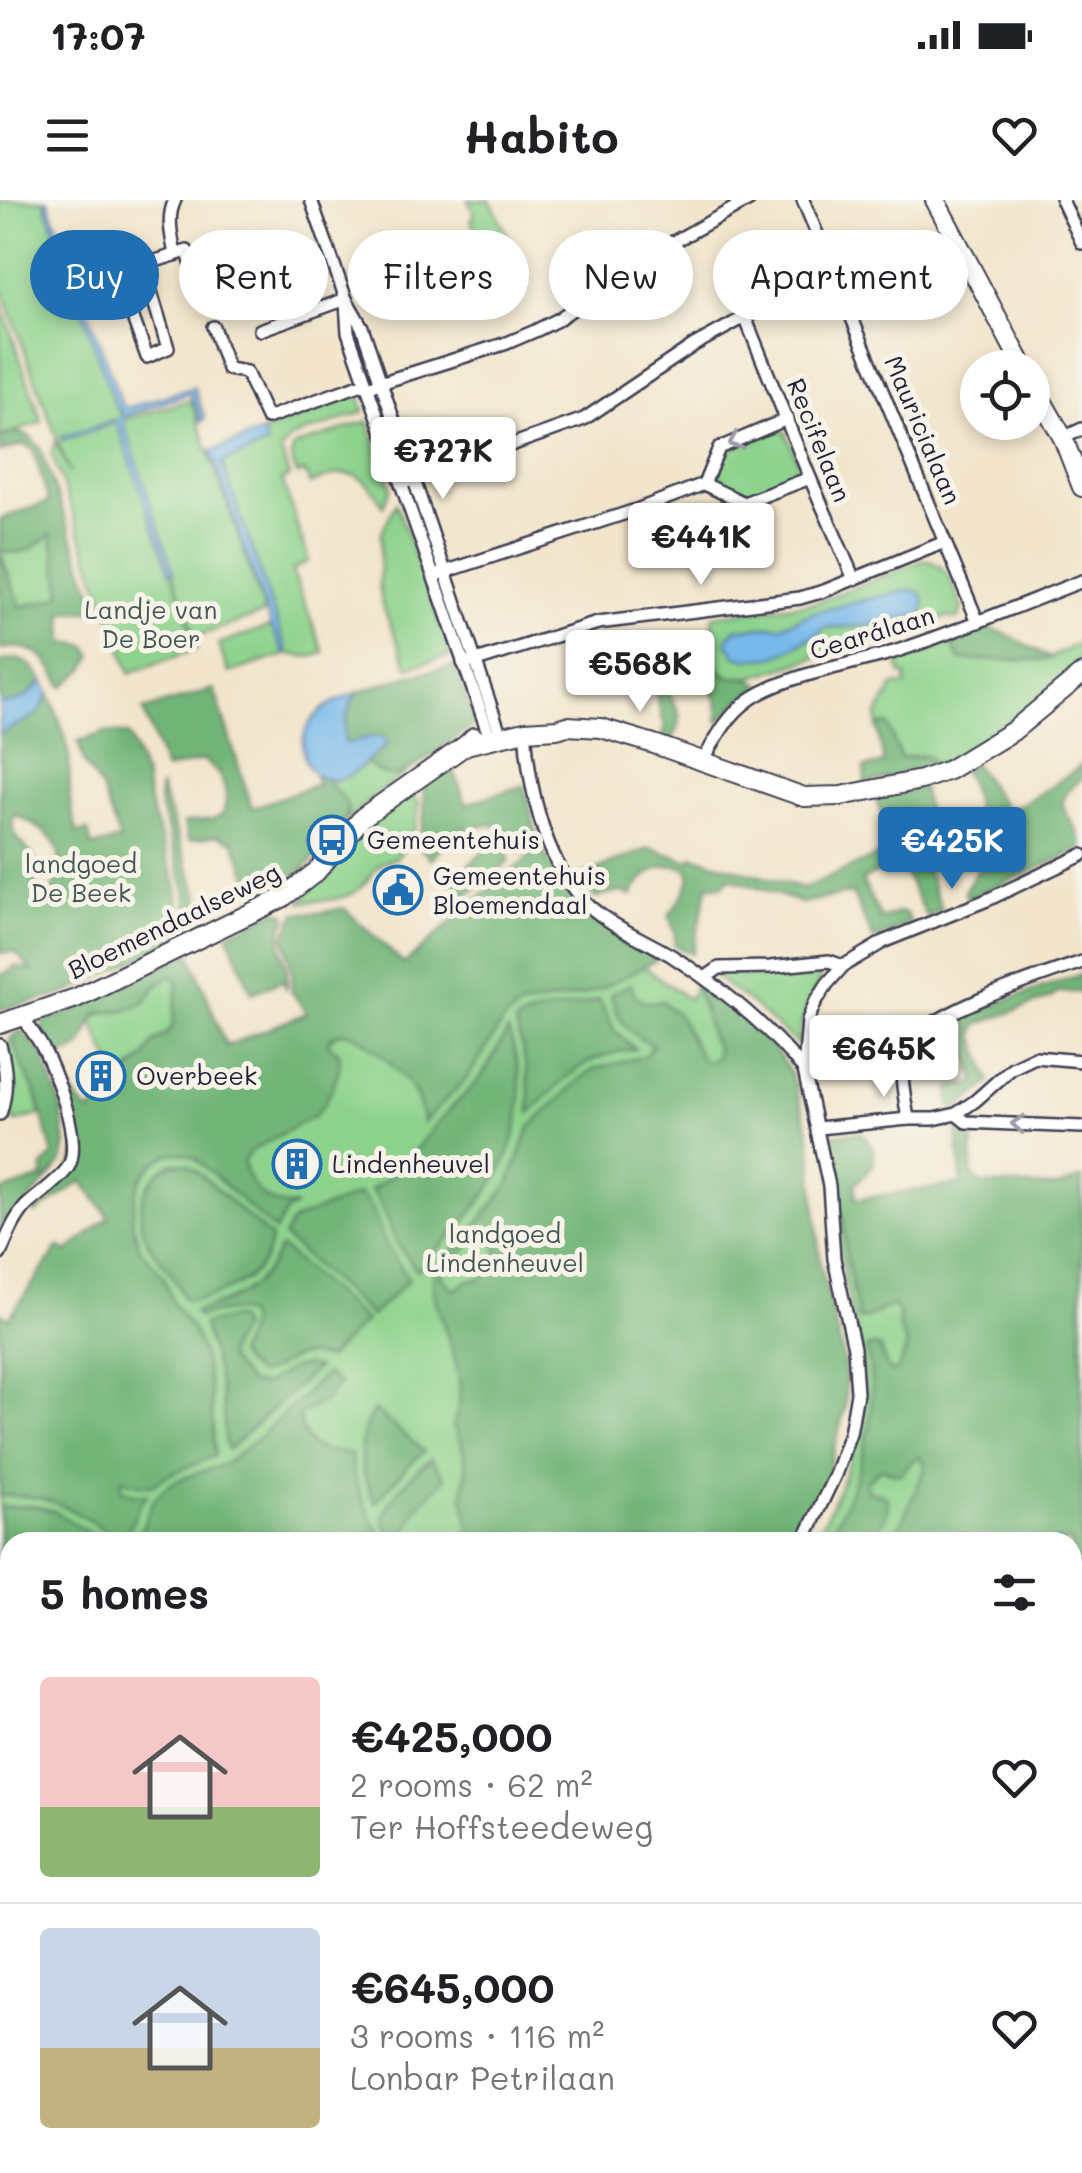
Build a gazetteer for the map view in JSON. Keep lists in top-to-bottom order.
{
  "streets": {
    "street": [
      "Mauricialaan",
      "Recifelaan",
      "Cearálaan",
      "Bloemendaalseweg"
    ]
  },
  "crossings": [
    ["Mauricialaan", "Cearálaan"],
    ["Cearálaan", "Bloemendaalseweg"]
  ],
  "parks": ["Landje van De Boer", "landgoed De Beek", "landgoed Lindenheuvel"],
  "places": {
    "bus stop": ["Gemeentehuis"],
    "public building": ["Gemeentehuis Bloemendaal"],
    "building": ["Overbeek", "Lindenheuvel"]
  },
  "page": {
    "status": "17:07",
    "header": "Habito",
    "chip": [
      "Buy",
      "Rent",
      "Filters",
      "New",
      "Apartment"
    ],
    "price": [
      "€727K",
      "€441K",
      "€568K",
      "€425K",
      "€645K"
    ],
    "heading": "5 homes",
    "list": [
      {
        "name": "€425,000",
        "note": "2 rooms · 62 m² · Ter Hoffsteedeweg"
      },
      {
        "name": "€645,000",
        "note": "3 rooms · 116 m² · Lonbar Petrilaan"
      }
    ]
  }
}
